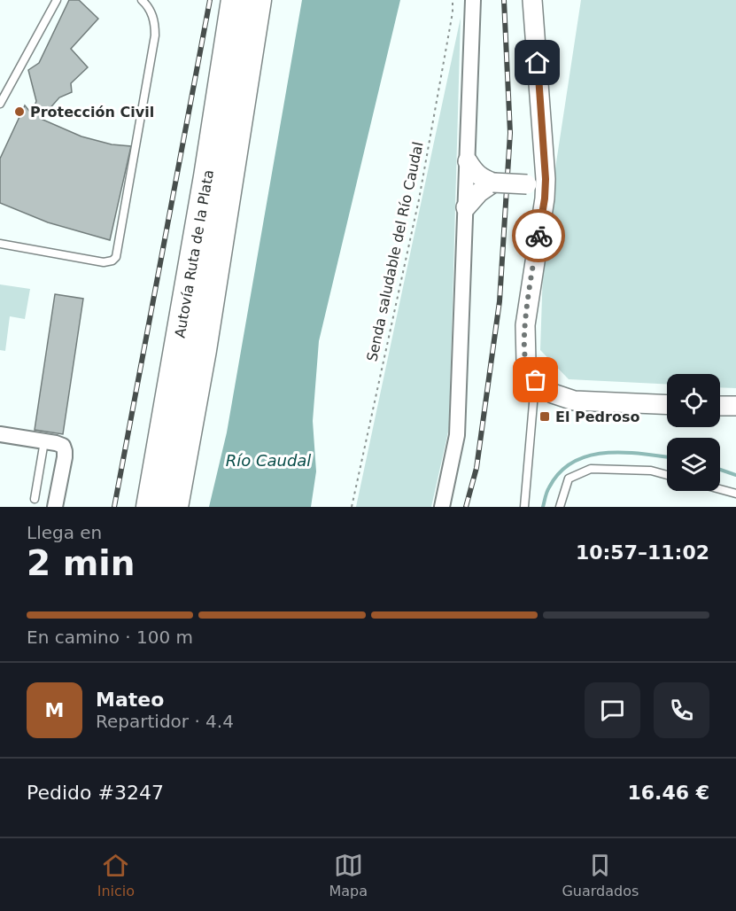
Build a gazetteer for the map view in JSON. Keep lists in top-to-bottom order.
{
  "streets": {
    "highway": ["Autovía Ruta de la Plata"],
    "path": ["Senda saludable del Río Caudal"]
  },
  "water": ["Río Caudal"],
  "places": {
    "other": ["Protección Civil"],
    "transit": ["El Pedroso"]
  },
  "page": {
    "heading": ["2 min", "Llega en", "10:57–11:02"],
    "panel": [
      "Mateo",
      "Repartidor · 4.4",
      "Pedido #3247",
      "16.46 €"
    ],
    "bar": "En camino · 100 m",
    "round": "M",
    "tabs": ["Inicio", "Mapa", "Guardados"]
  }
}
